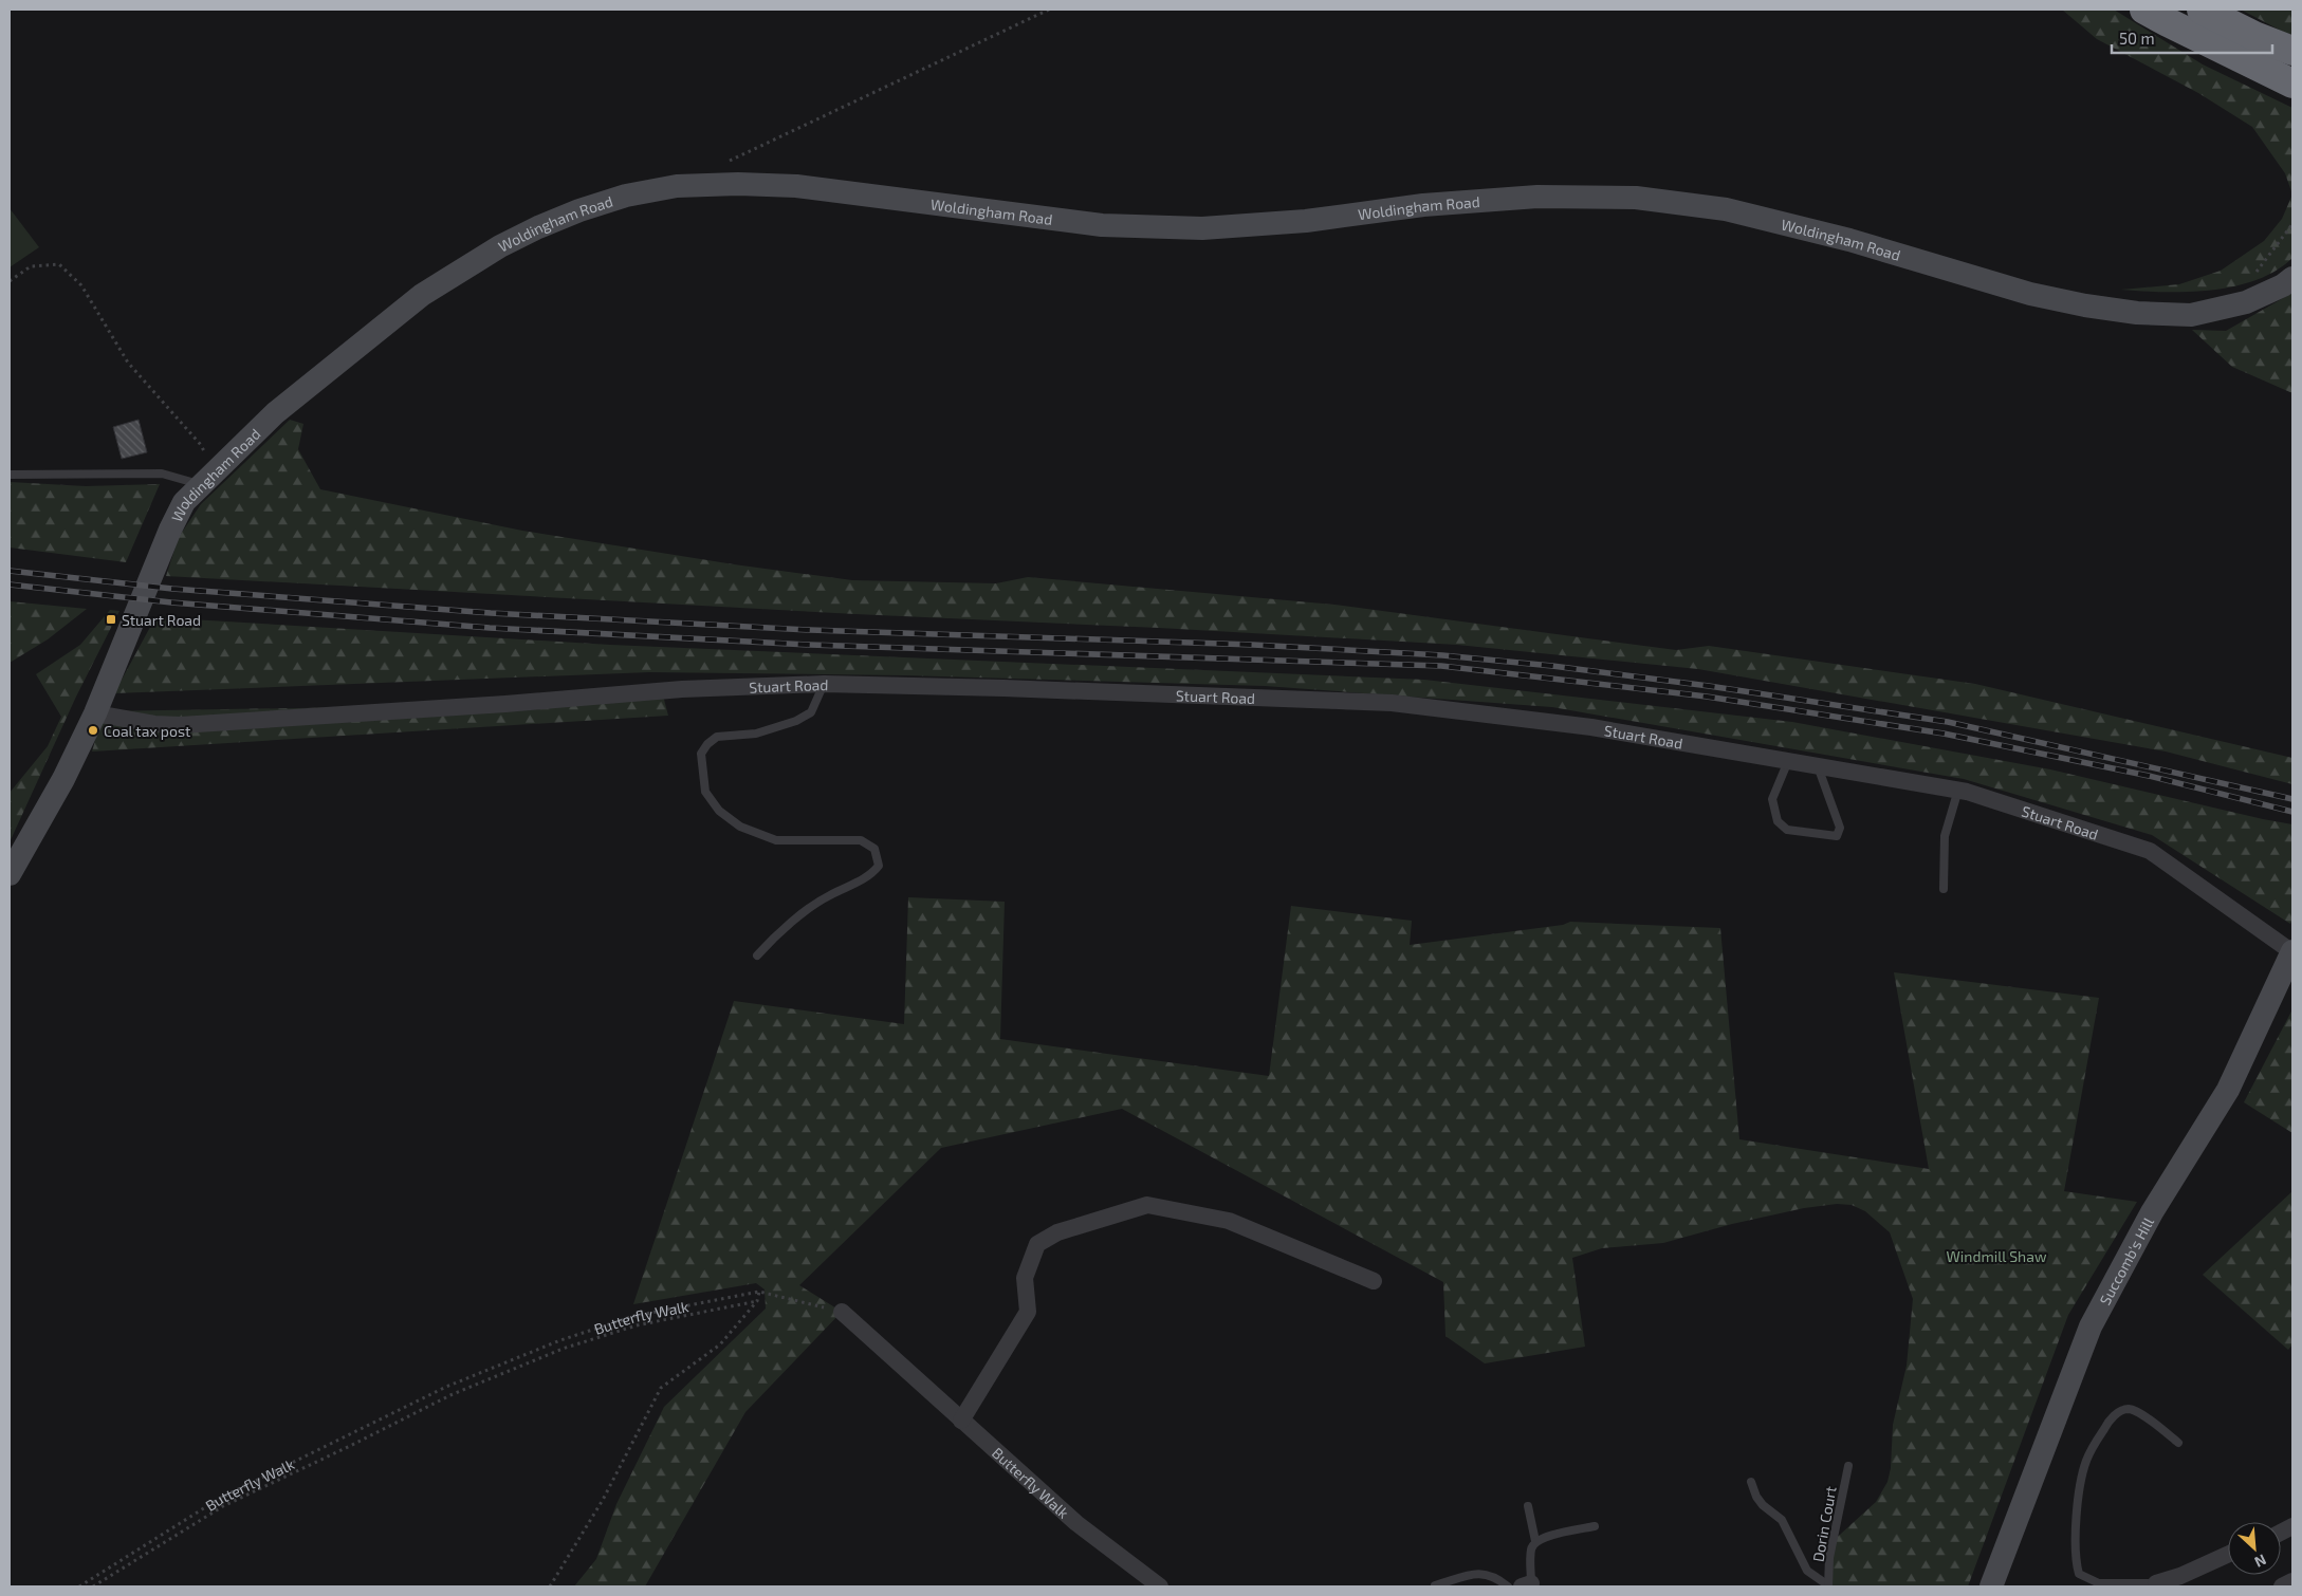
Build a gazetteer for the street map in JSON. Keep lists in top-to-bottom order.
{
  "streets": {
    "street": [
      "Woldingham Road",
      "Stuart Road",
      "Succomb's Hill",
      "Butterfly Walk"
    ],
    "lane": ["Dorin Court"]
  },
  "crossings": [
    ["Woldingham Road", "Stuart Road"],
    ["Stuart Road", "Succomb's Hill"]
  ],
  "parks": ["Windmill Shaw"],
  "places": {
    "transit": ["Stuart Road"],
    "other": ["Coal tax post"]
  },
  "scale_bar": "50 m",
  "north": "bottom right"
}
